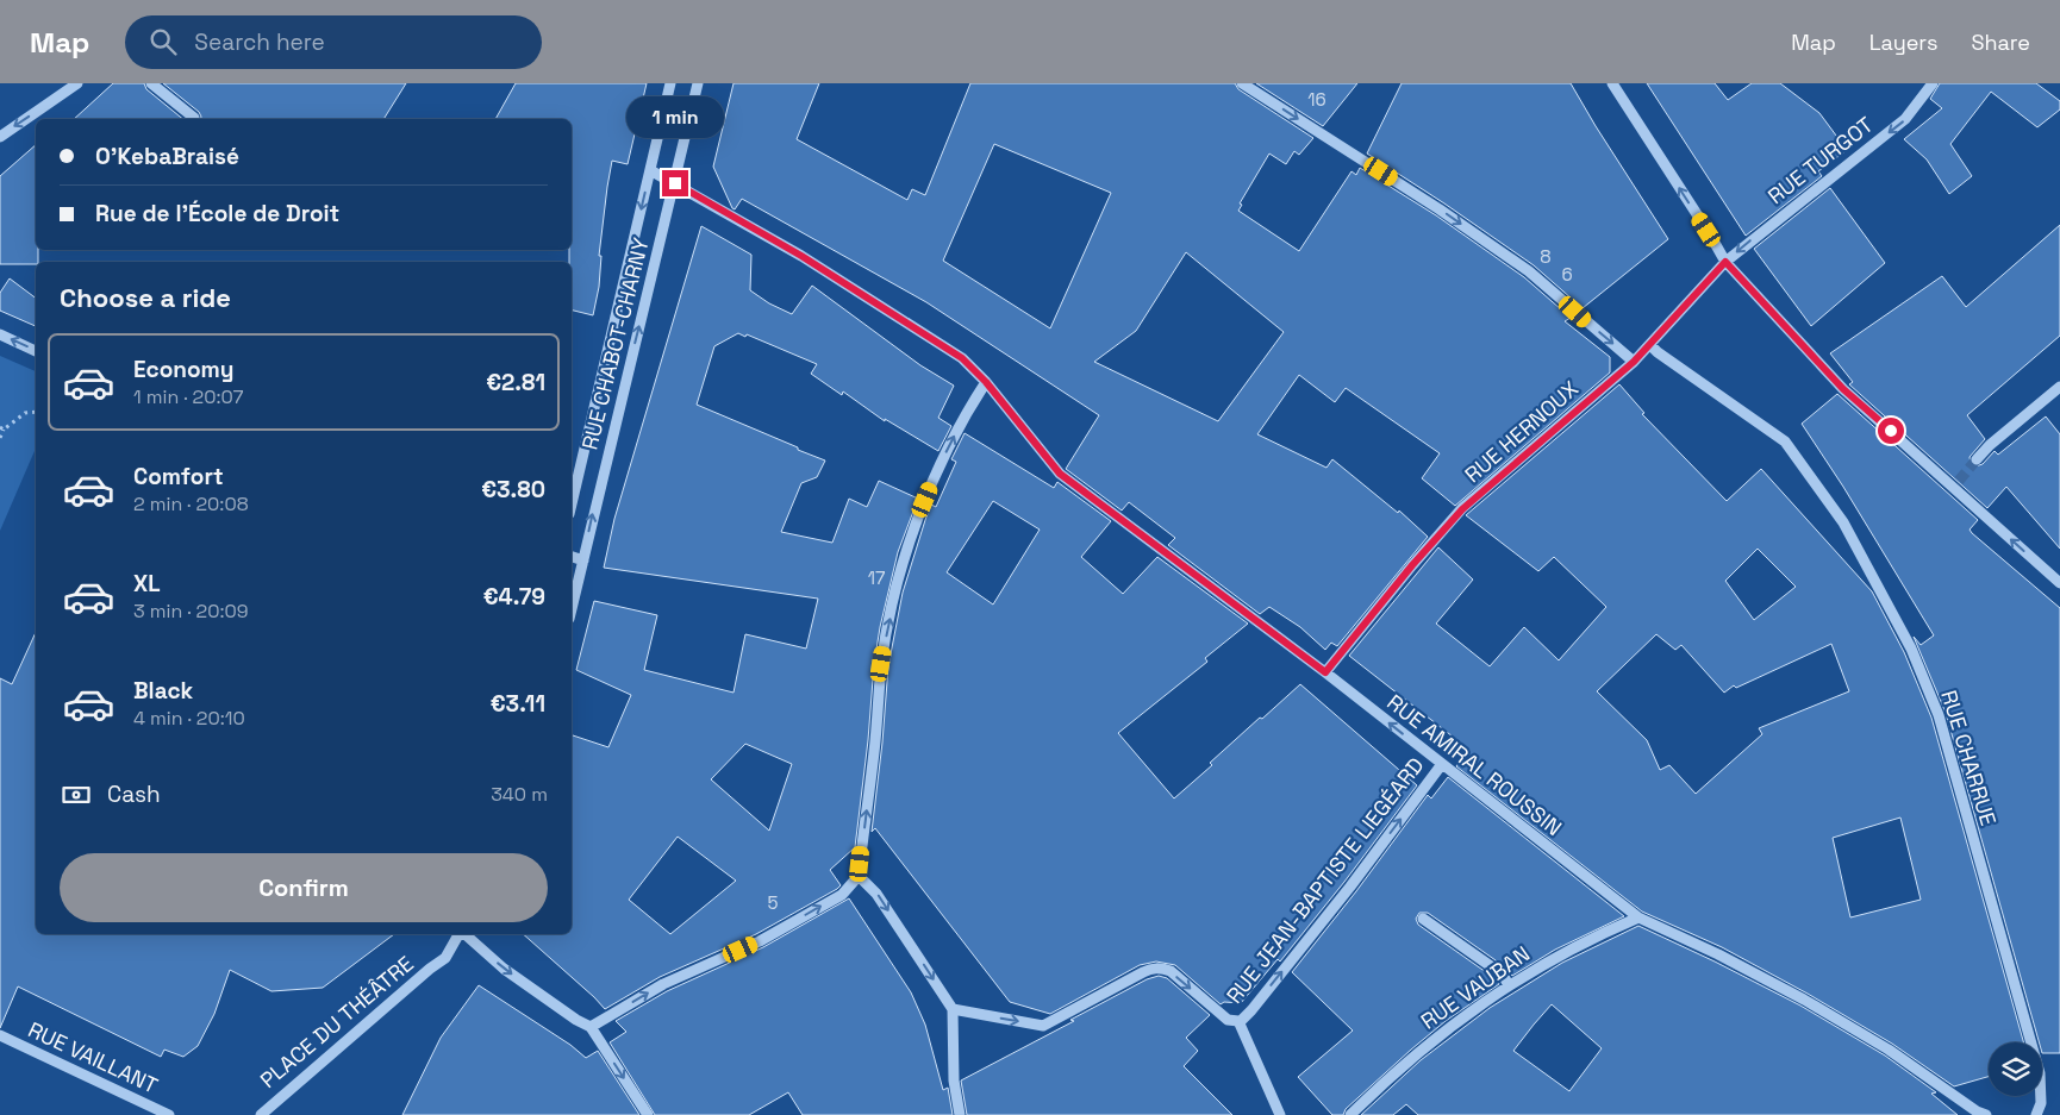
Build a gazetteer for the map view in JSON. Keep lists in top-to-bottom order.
{
  "streets": {
    "street": [
      "RUE TURGOT",
      "RUE CHABOT-CHARNY",
      "RUE HERNOUX",
      "RUE CHARRUE",
      "RUE AMIRAL ROUSSIN",
      "RUE JEAN-BAPTISTE LIEGÉARD",
      "RUE VAUBAN",
      "PLACE DU THÉÂTRE",
      "RUE VAILLANT"
    ]
  },
  "crossings": [
    ["RUE TURGOT", "RUE HERNOUX"],
    ["RUE TURGOT", "RUE CHARRUE"],
    ["RUE CHABOT-CHARNY", "RUE AMIRAL ROUSSIN"],
    ["RUE HERNOUX", "RUE CHARRUE"],
    ["RUE HERNOUX", "RUE AMIRAL ROUSSIN"],
    ["RUE AMIRAL ROUSSIN", "RUE JEAN-BAPTISTE LIEGÉARD"],
    ["RUE AMIRAL ROUSSIN", "RUE VAUBAN"]
  ],
  "one_way": ["RUE TURGOT", "RUE JEAN-BAPTISTE LIEGÉARD"],
  "house_numbers": [
    "16",
    "8",
    "6",
    "17",
    "5"
  ],
  "page": {
    "header": "Map",
    "search": "Search here",
    "nav": ["Map", "Layers", "Share"],
    "bubble": "1 min",
    "banner": ["O'KebaBraisé", "Rue de l'École de Droit"],
    "heading": "Choose a ride",
    "list": [
      {
        "name": "Economy",
        "note": "1 min · 20:07",
        "value": "€2.81"
      },
      {
        "name": "Comfort",
        "note": "2 min · 20:08",
        "value": "€3.80"
      },
      {
        "name": "XL",
        "note": "3 min · 20:09",
        "value": "€4.79"
      },
      {
        "name": "Black",
        "note": "4 min · 20:10",
        "value": "€3.11"
      }
    ],
    "pay": ["Cash", "340 m"],
    "buttons": "Confirm"
  }
}
